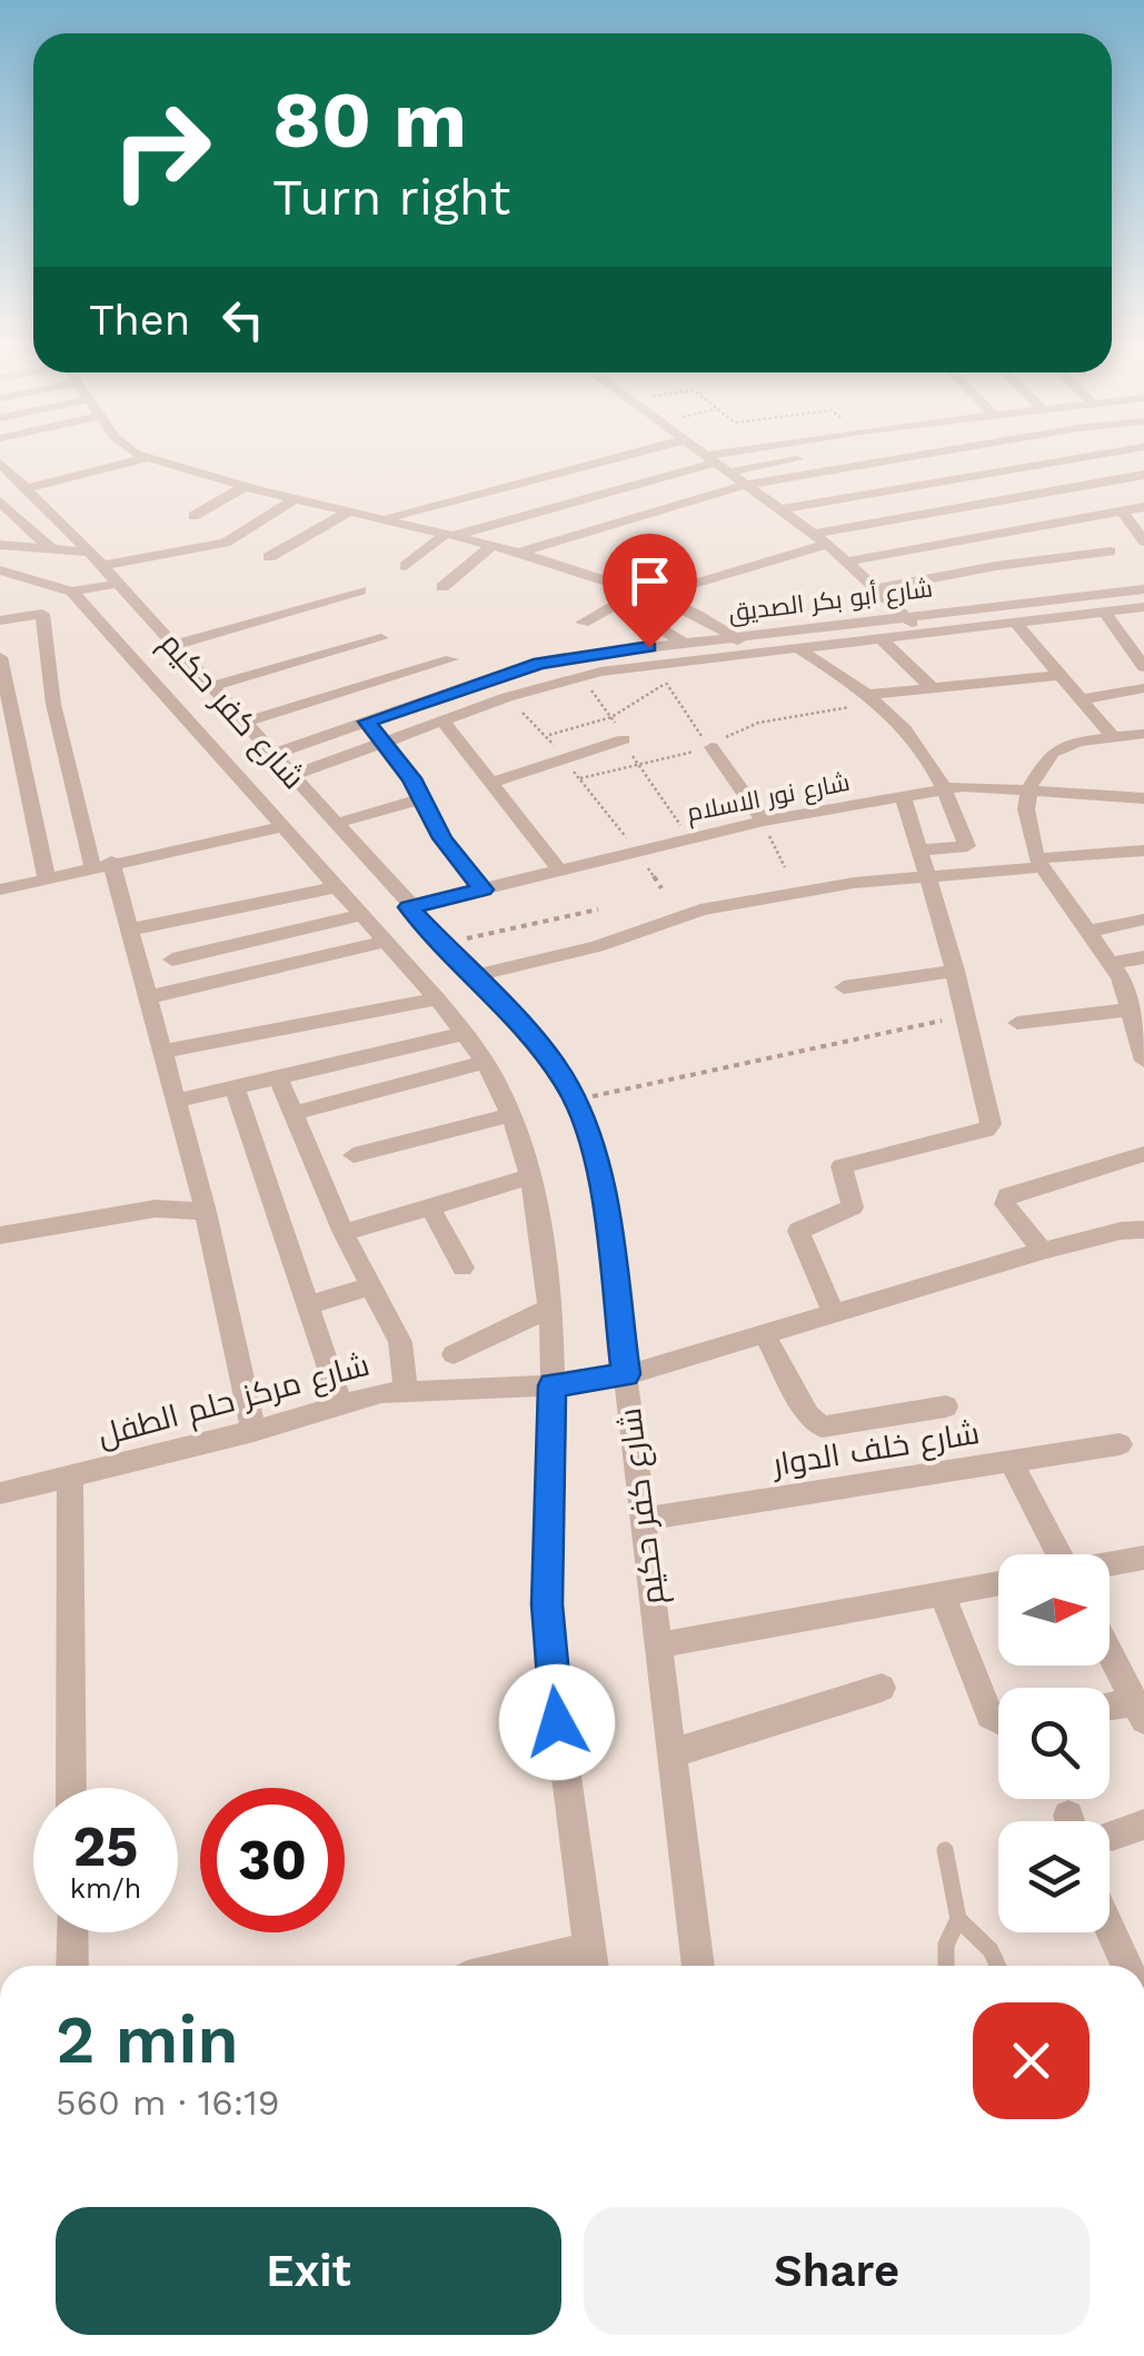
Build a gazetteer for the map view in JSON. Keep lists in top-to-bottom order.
{
  "streets": {
    "street": [
      "شارع أبو بكر الصديق",
      "شارع كفر حكيم",
      "شارع نور الاسلام",
      "شارع مركز حلم الطفل",
      "شارع خلف الدوار"
    ]
  },
  "crossings": [
    ["شارع أبو بكر الصديق", "شارع كفر حكيم"],
    ["شارع كفر حكيم", "شارع نور الاسلام"],
    ["شارع كفر حكيم", "شارع مركز حلم الطفل"],
    ["شارع كفر حكيم", "شارع خلف الدوار"]
  ],
  "north": "right",
  "page": {
    "turn": ["80 m", "Turn right"],
    "then": "Then",
    "speed": "25 km/h",
    "limit": "30",
    "heading": ["2 min", "560 m · 16:19"],
    "buttons": ["Exit", "Share"]
  }
}
